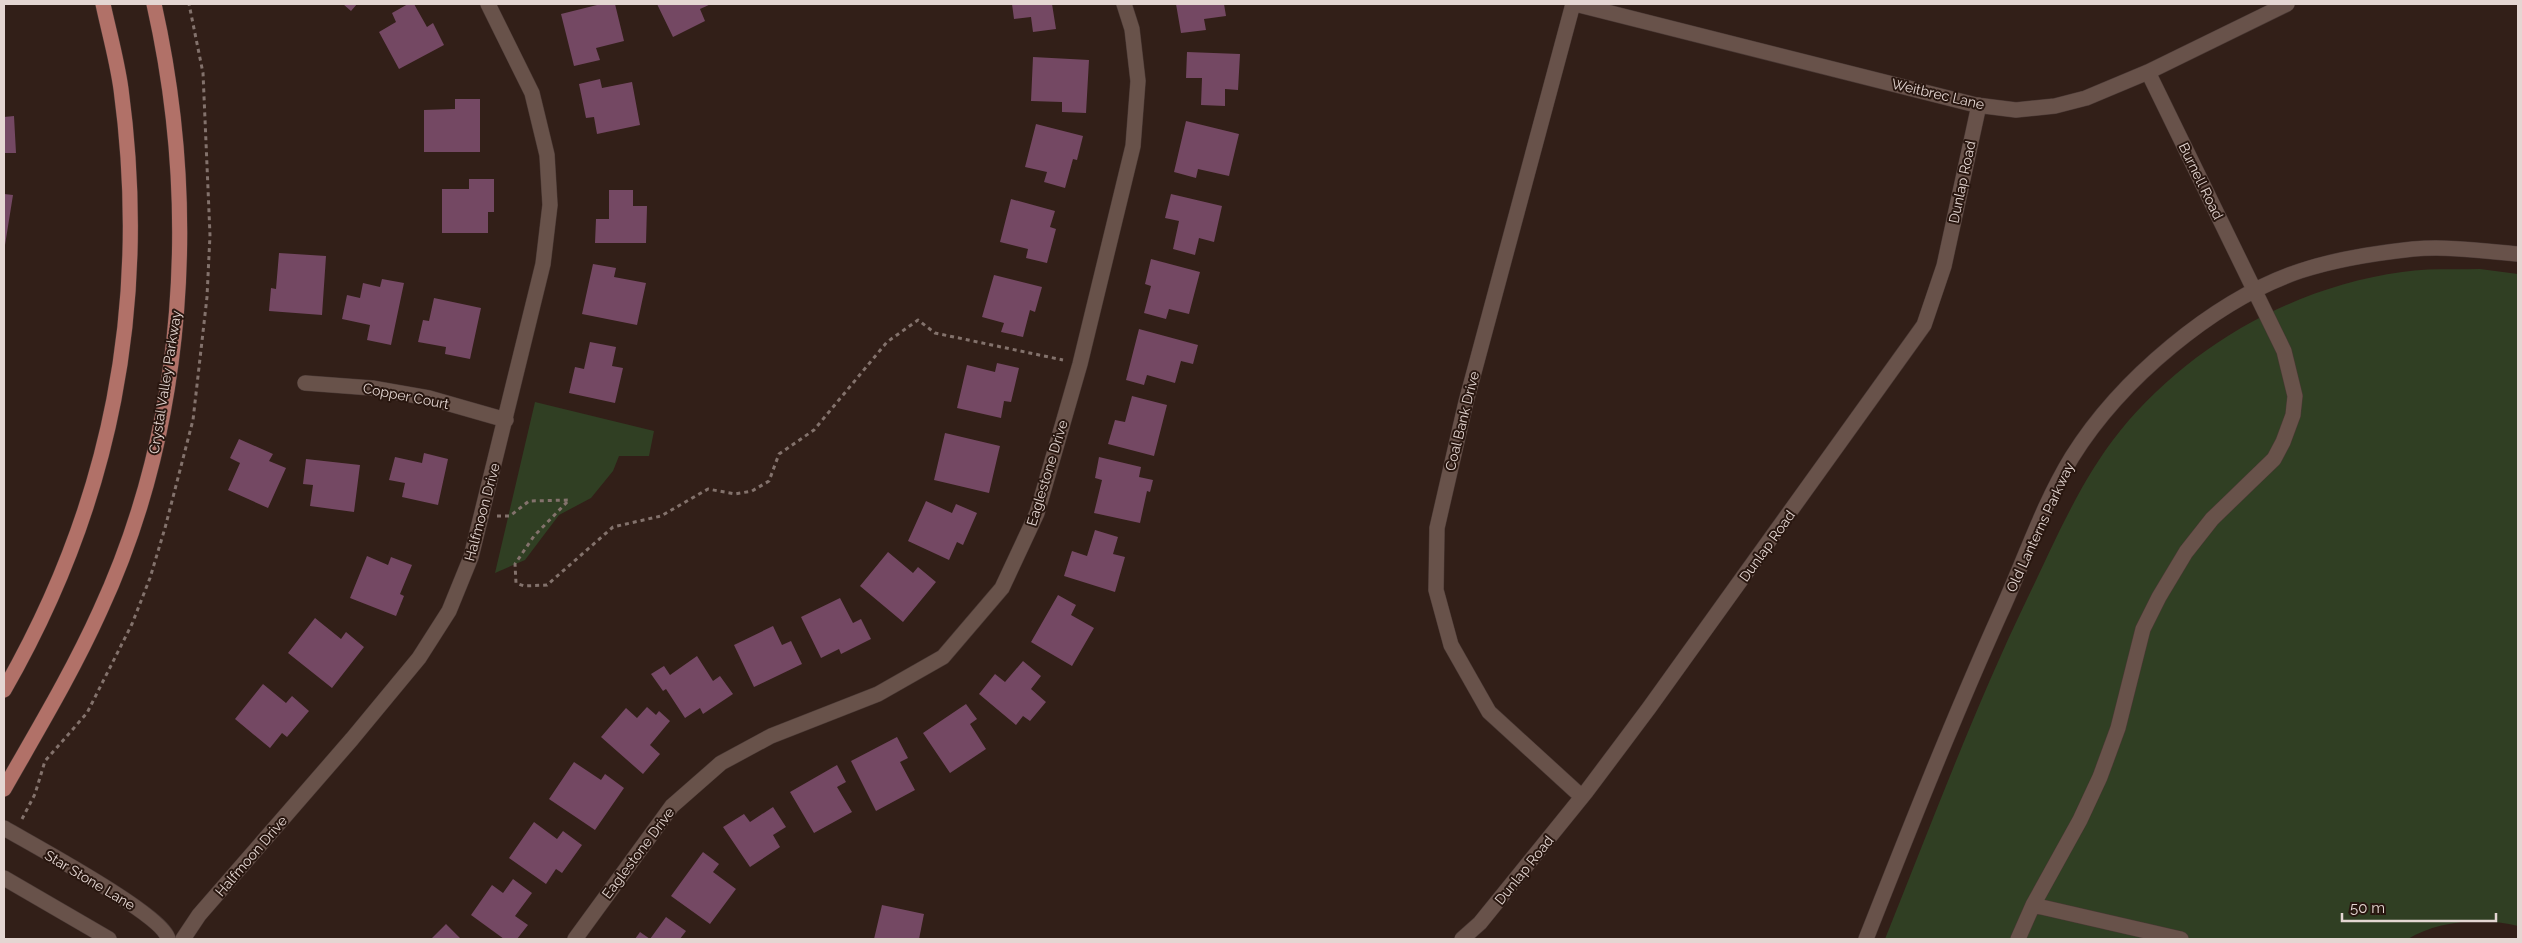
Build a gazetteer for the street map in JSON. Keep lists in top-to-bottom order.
{
  "streets": {
    "main road": ["Crystal Valley Parkway"],
    "street": [
      "Weitbrec Lane",
      "Burnell Road",
      "Dunlap Road",
      "Copper Court",
      "Coal Bank Drive",
      "Eaglestone Drive",
      "Halfmoon Drive",
      "Old Lanterns Parkway",
      "Star Stone Lane"
    ]
  },
  "crossings": [
    ["Weitbrec Lane", "Burnell Road"],
    ["Weitbrec Lane", "Dunlap Road"],
    ["Weitbrec Lane", "Coal Bank Drive"],
    ["Burnell Road", "Old Lanterns Parkway"],
    ["Dunlap Road", "Coal Bank Drive"],
    ["Copper Court", "Halfmoon Drive"]
  ],
  "scale_bar": "50 m"
}
